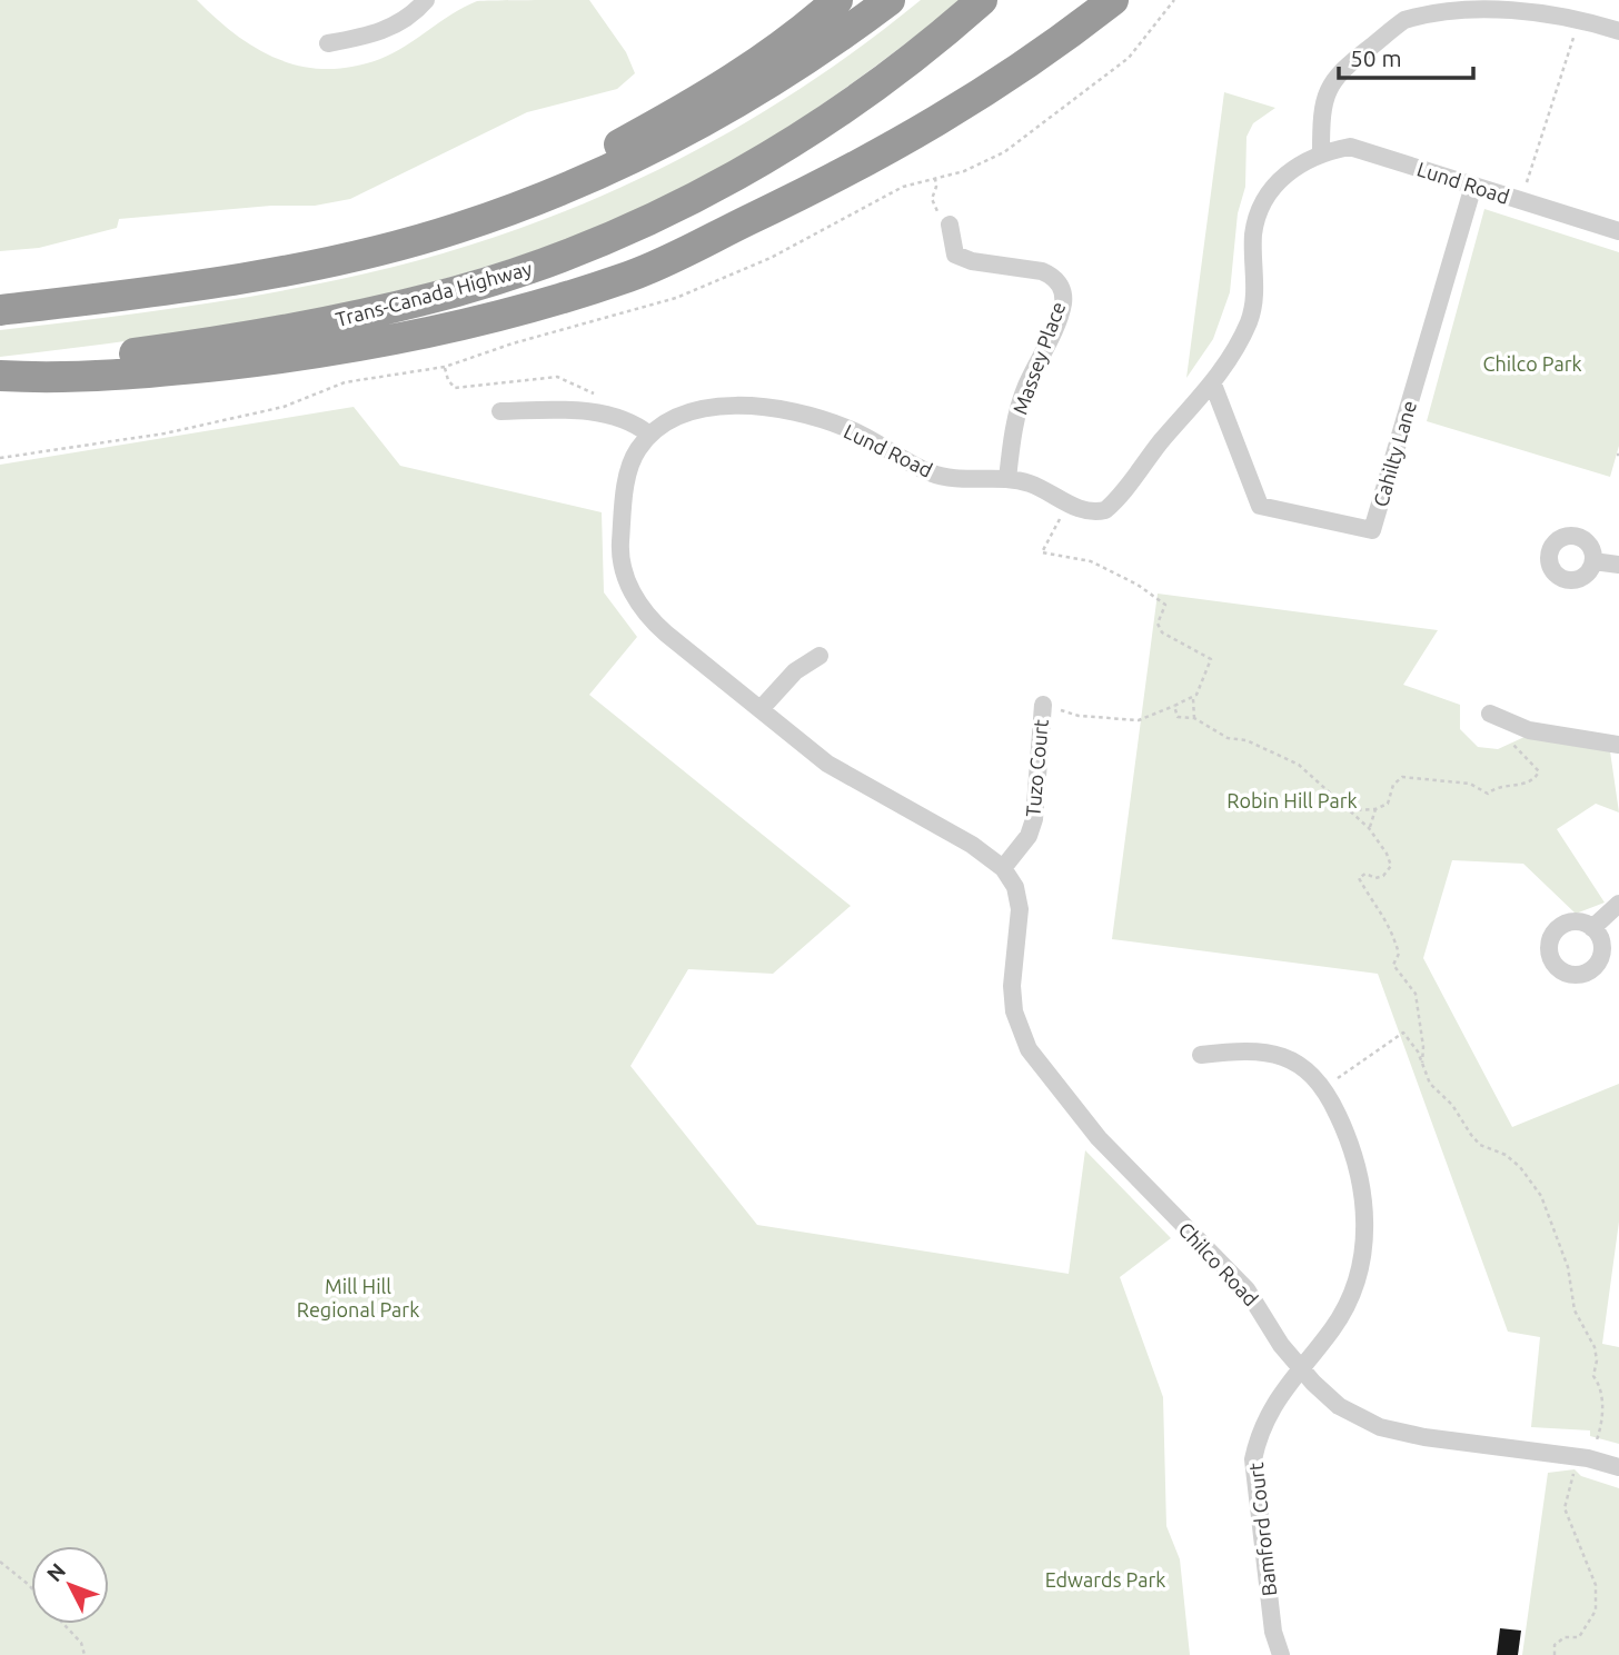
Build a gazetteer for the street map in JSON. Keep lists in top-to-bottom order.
{
  "streets": {
    "highway": ["Trans-Canada Highway"],
    "street": [
      "Lund Road",
      "Massey Place",
      "Cahilty Lane",
      "Tuzo Court",
      "Chilco Road",
      "Bamford Court"
    ]
  },
  "crossings": [
    ["Lund Road", "Massey Place"],
    ["Lund Road", "Cahilty Lane"],
    ["Tuzo Court", "Chilco Road"],
    ["Chilco Road", "Bamford Court"]
  ],
  "parks": [
    "Chilco Park",
    "Robin Hill Park",
    "Mill Hill Regional Park",
    "Edwards Park"
  ],
  "scale_bar": "50 m",
  "north": "top left"
}
